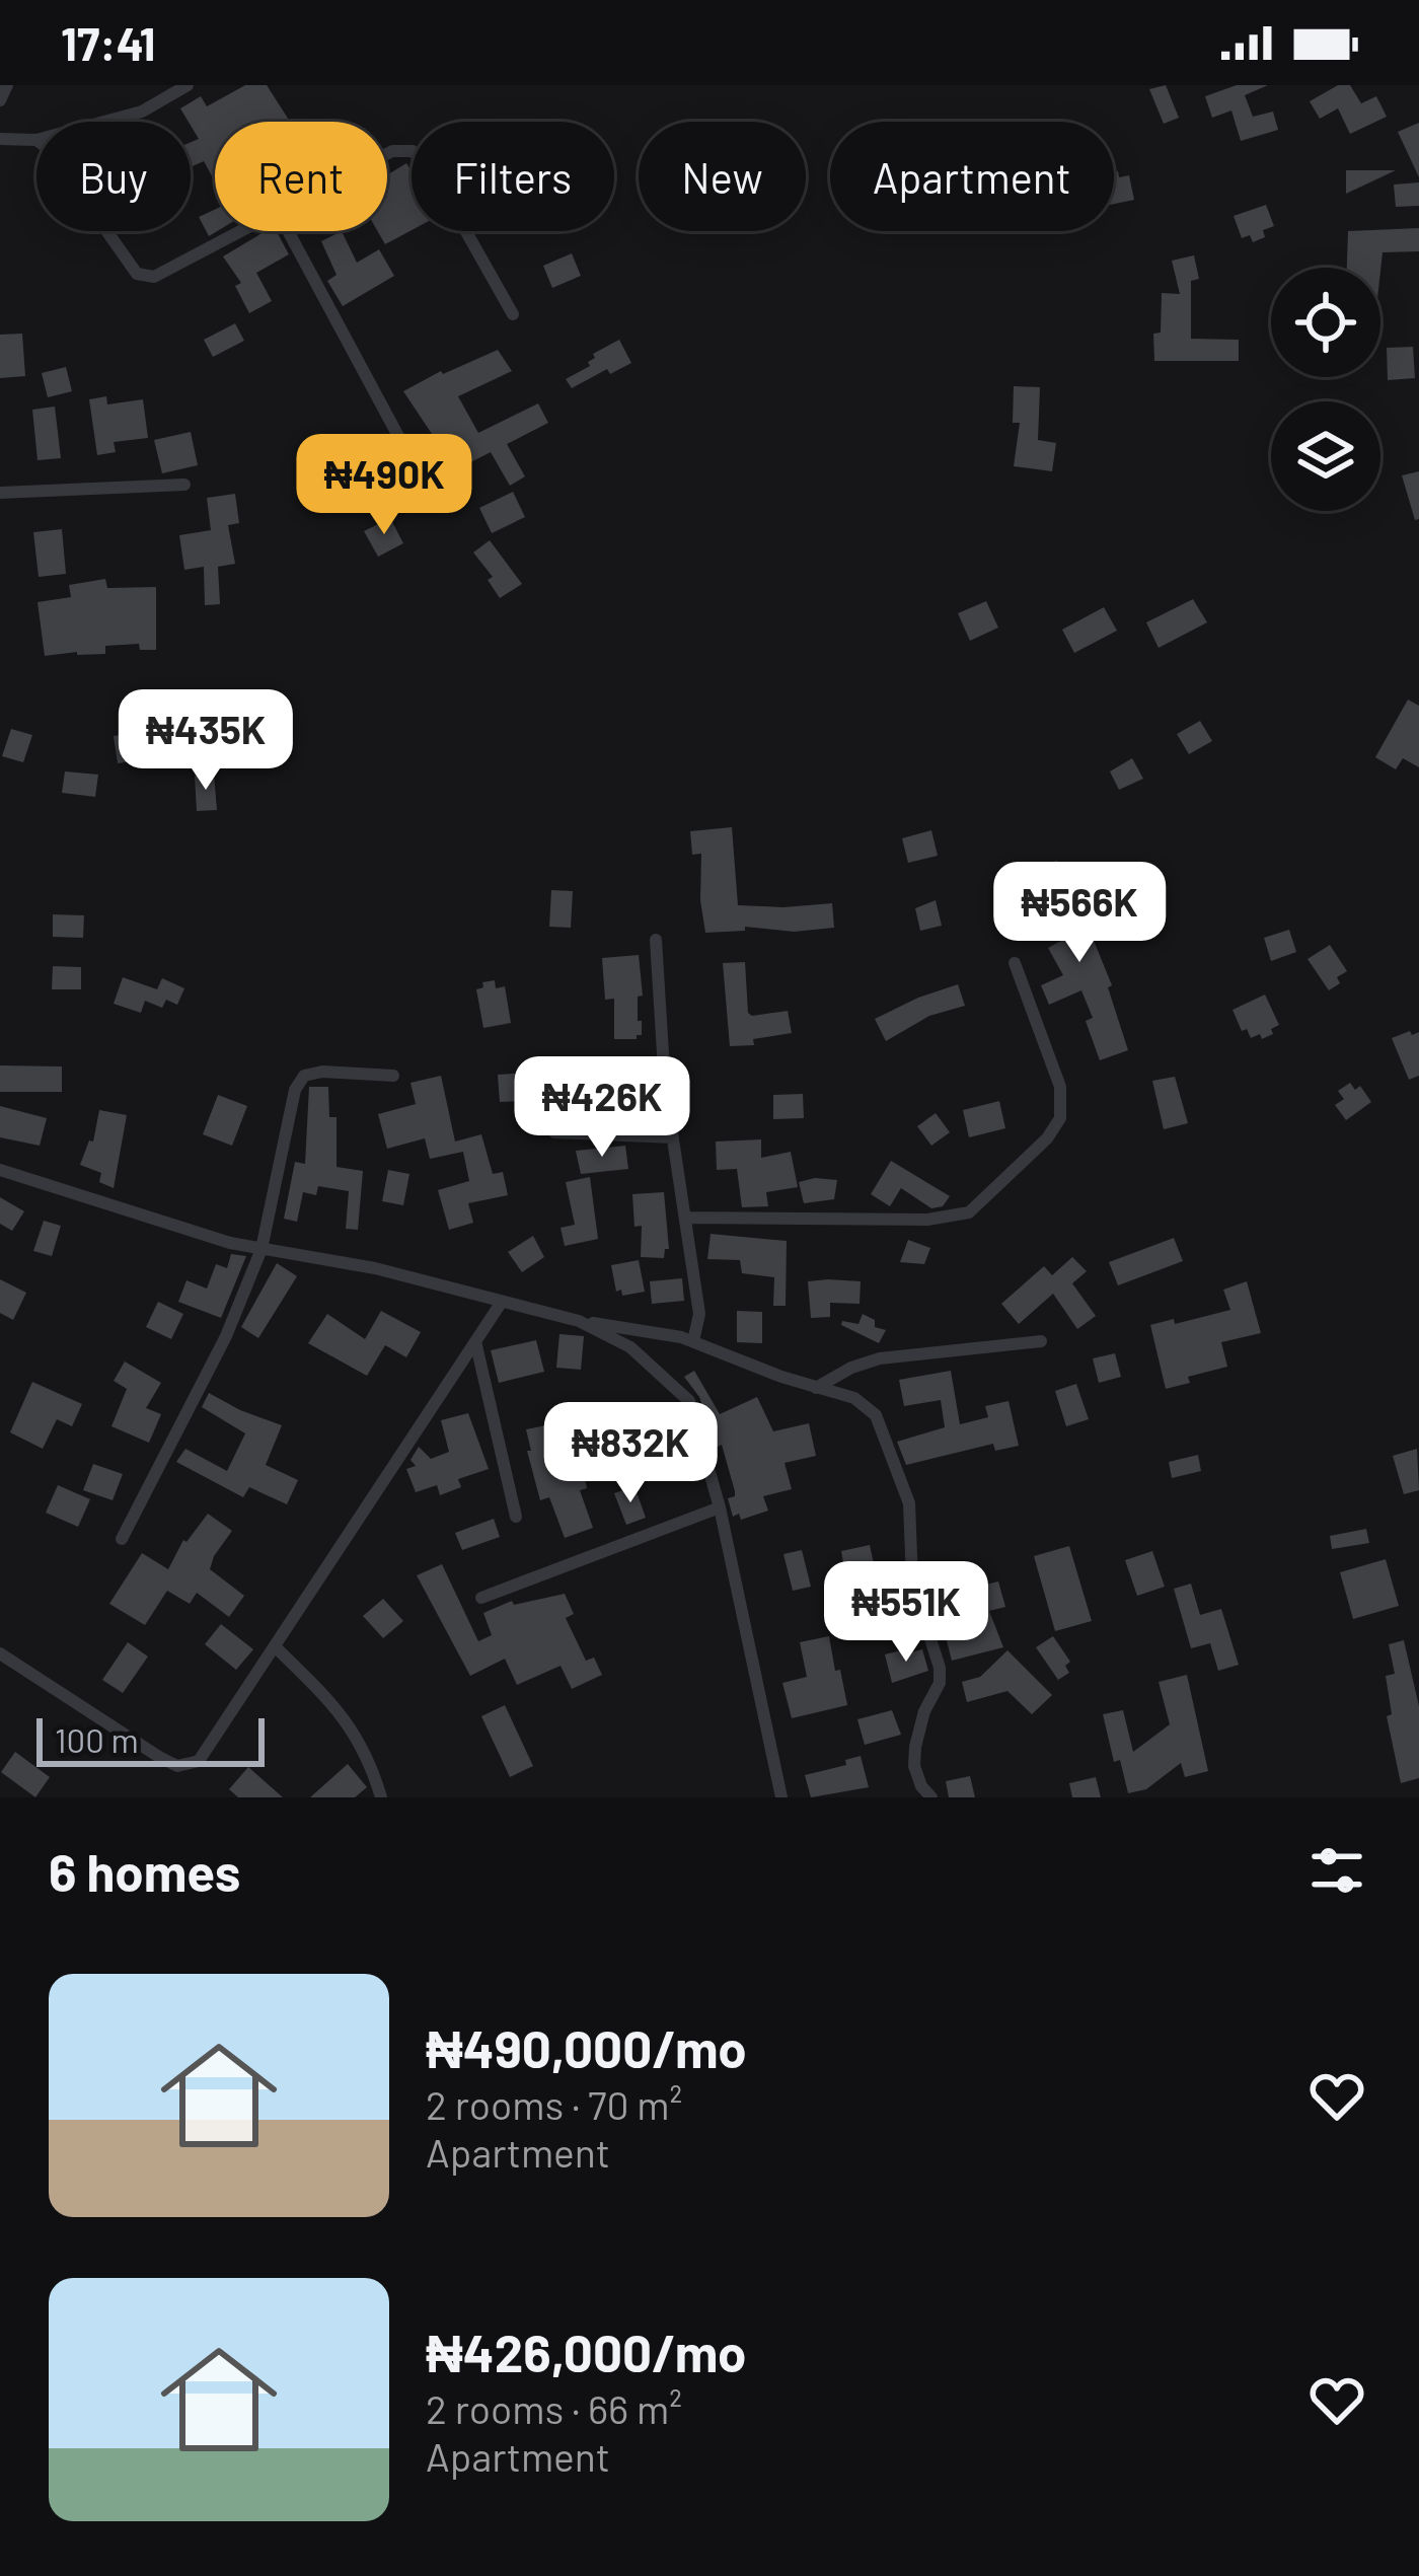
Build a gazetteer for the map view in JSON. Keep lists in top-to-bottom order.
{
  "scale_bar": "100 m",
  "page": {
    "status": "17:41",
    "chip": [
      "Buy",
      "Rent",
      "Filters",
      "New",
      "Apartment"
    ],
    "price": [
      "₦490K",
      "₦435K",
      "₦566K",
      "₦426K",
      "₦832K",
      "₦551K"
    ],
    "scale": "100 m",
    "heading": "6 homes",
    "list": [
      {
        "name": "₦490,000/mo",
        "note": "2 rooms · 70 m² · Apartment"
      },
      {
        "name": "₦426,000/mo",
        "note": "2 rooms · 66 m² · Apartment"
      }
    ]
  }
}
